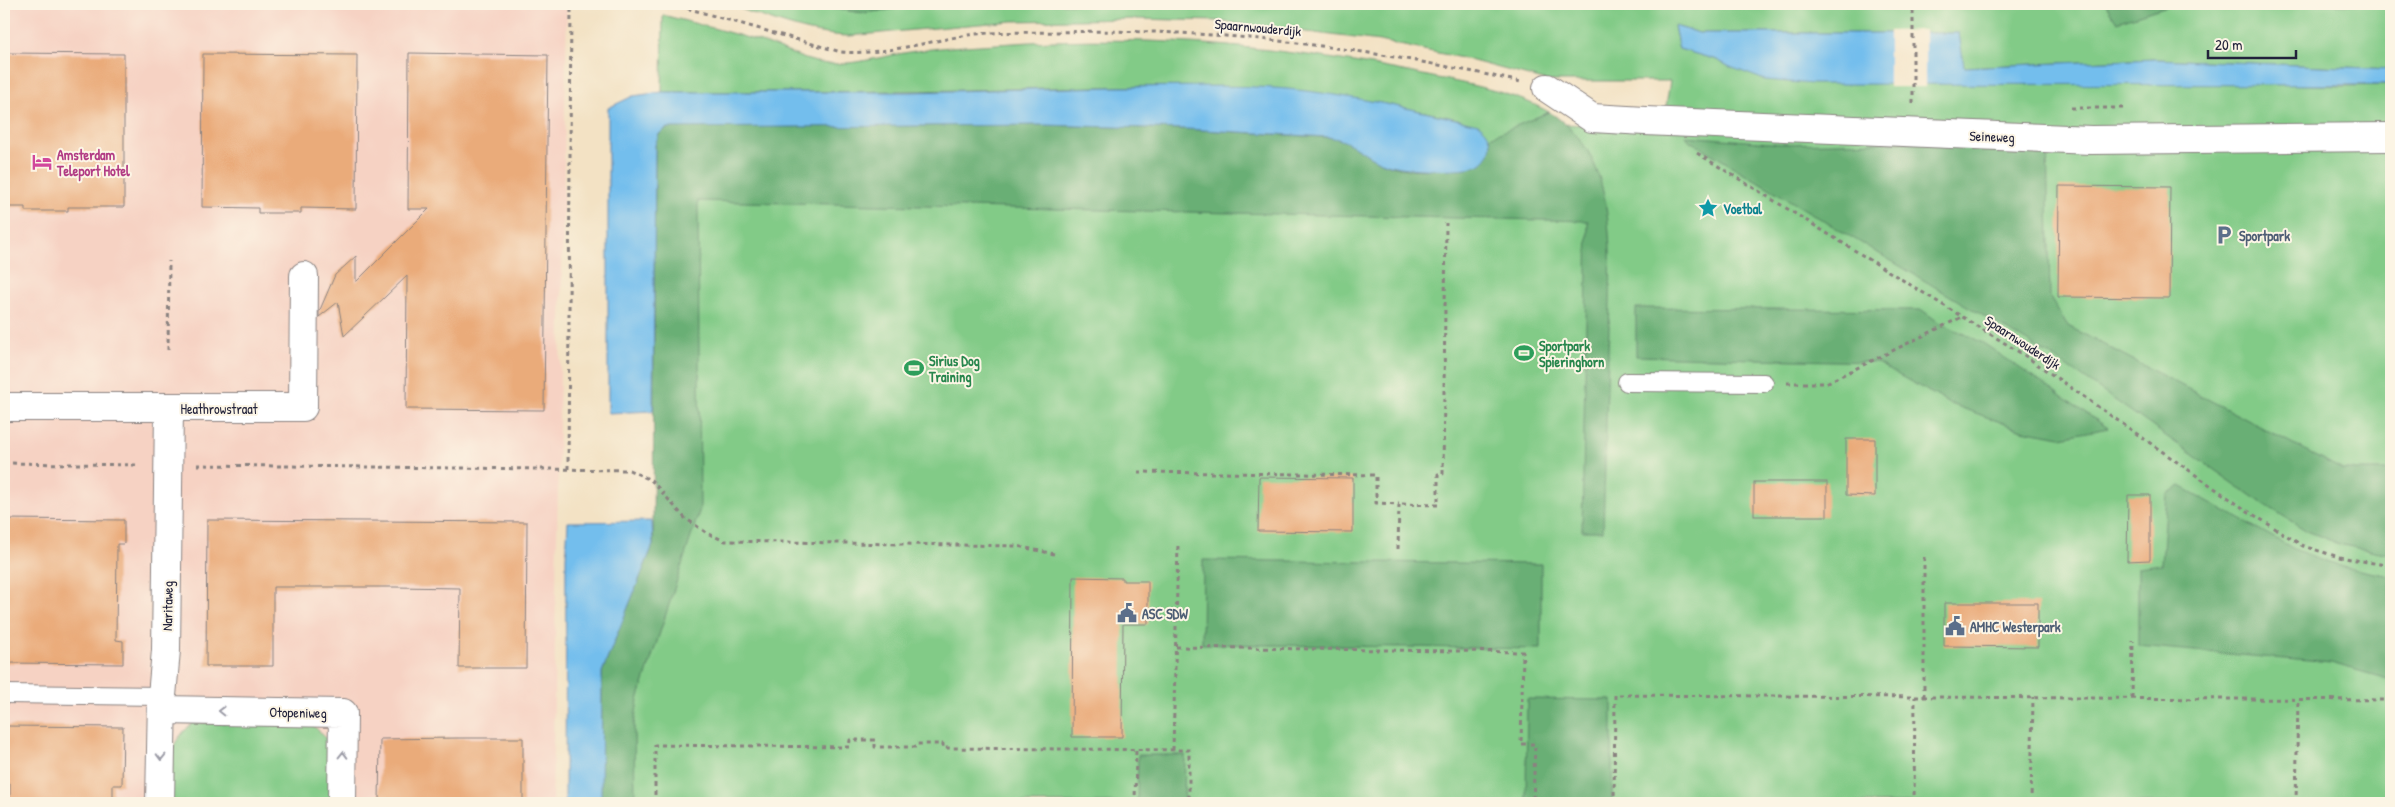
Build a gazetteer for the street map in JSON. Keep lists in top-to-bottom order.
{
  "streets": {
    "street": [
      "Seineweg",
      "Heathrowstraat",
      "Naritaweg",
      "Otopeniweg"
    ],
    "path": ["Spaarnwouderdijk"]
  },
  "crossings": [
    ["Spaarnwouderdijk", "Seineweg"],
    ["Heathrowstraat", "Naritaweg"],
    ["Naritaweg", "Otopeniweg"]
  ],
  "places": {
    "hotel": ["Amsterdam Teleport Hotel"],
    "place": ["Voetbal"],
    "parking": ["Sportpark"],
    "sports": ["Sportpark Spieringhorn", "Sirius Dog Training"],
    "public building": ["ASC SDW", "AMHC Westerpark"]
  },
  "scale_bar": "20 m"
}
